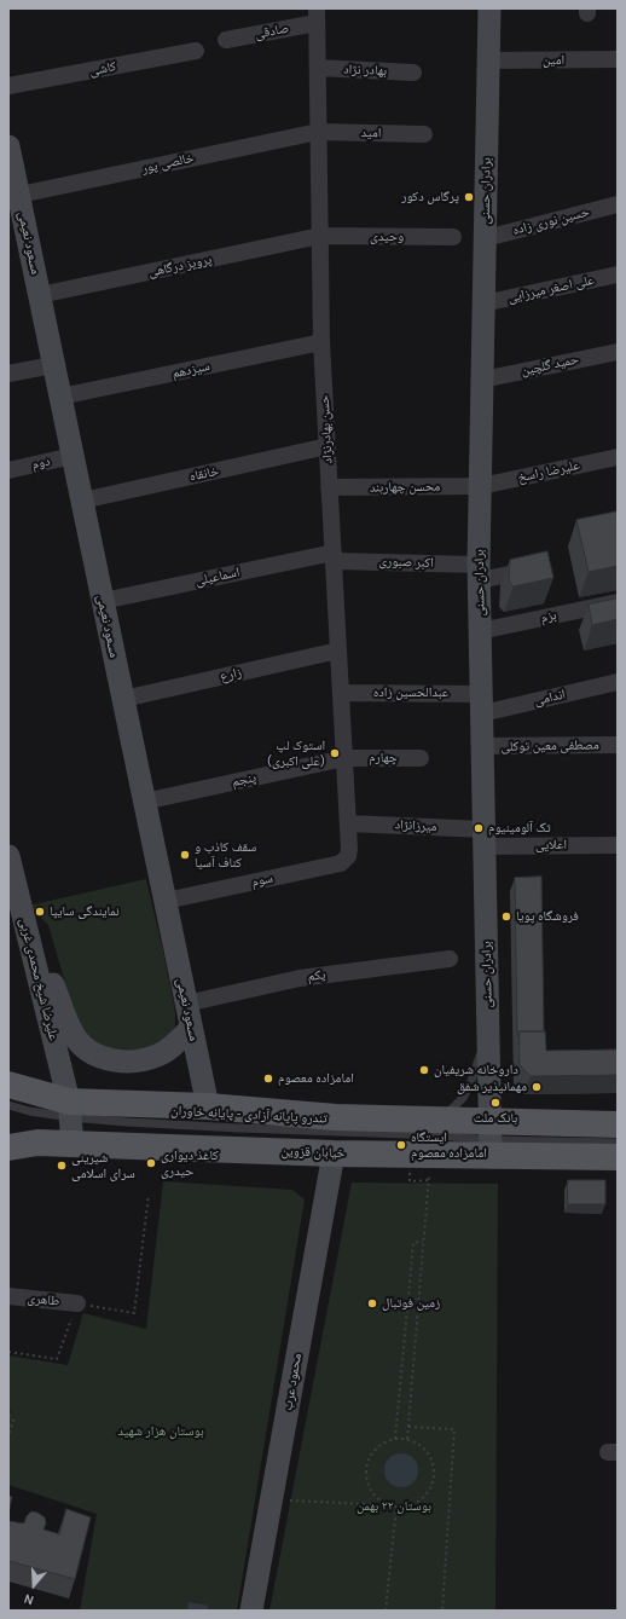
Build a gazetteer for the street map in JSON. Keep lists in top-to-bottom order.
{
  "streets": {
    "main road": [
      "برادران حسنی",
      "مسعود نعیمی",
      "علیرضا شیخ محمدی غربی",
      "خیابان قزوین",
      "محمود عرب"
    ],
    "street": [
      "صادقی",
      "امین",
      "کاشی",
      "بهادر نژاد",
      "امید",
      "خالصی پور",
      "حسین نوری زاده",
      "وحیدی",
      "پرویز درگاهی",
      "علی اصغر میرزایی",
      "حمید گلچین",
      "سیزدهم",
      "حسن بهادرنژاد",
      "دوم",
      "علیرضا راسخ",
      "خانقاه",
      "محسن چهاربند",
      "اکبر صبوری",
      "اسماعیلی",
      "بزم",
      "زارع",
      "عبدالحسین زاده",
      "اندامی",
      "مصطفی معین توکلی",
      "چهارم",
      "پنجم",
      "ميرزانژاد",
      "اعلایی",
      "سوم",
      "یکم",
      "طاهری"
    ],
    "lane": ["تندرو پایانه آزادی - پایانه خاوران"]
  },
  "crossings": [
    ["صادقی", "حسن بهادرنژاد"],
    ["امین", "برادران حسنی"],
    ["بهادر نژاد", "حسن بهادرنژاد"],
    ["امید", "خالصی پور"],
    ["امید", "حسن بهادرنژاد"],
    ["خالصی پور", "مسعود نعیمی"],
    ["خالصی پور", "حسن بهادرنژاد"],
    ["برادران حسنی", "حسین نوری زاده"],
    ["برادران حسنی", "علی اصغر میرزایی"],
    ["برادران حسنی", "حمید گلچین"],
    ["برادران حسنی", "علیرضا راسخ"],
    ["برادران حسنی", "محسن چهاربند"],
    ["برادران حسنی", "اکبر صبوری"],
    ["برادران حسنی", "بزم"],
    ["برادران حسنی", "عبدالحسین زاده"],
    ["برادران حسنی", "اندامی"],
    ["برادران حسنی", "مصطفی معین توکلی"],
    ["برادران حسنی", "ميرزانژاد"],
    ["برادران حسنی", "اعلایی"],
    ["برادران حسنی", "تندرو پایانه آزادی - پایانه خاوران"],
    ["برادران حسنی", "خیابان قزوین"],
    ["وحیدی", "پرویز درگاهی"],
    ["وحیدی", "حسن بهادرنژاد"],
    ["مسعود نعیمی", "پرویز درگاهی"],
    ["مسعود نعیمی", "سیزدهم"],
    ["مسعود نعیمی", "دوم"],
    ["مسعود نعیمی", "خانقاه"],
    ["مسعود نعیمی", "اسماعیلی"],
    ["مسعود نعیمی", "زارع"],
    ["مسعود نعیمی", "پنجم"],
    ["مسعود نعیمی", "سوم"],
    ["مسعود نعیمی", "یکم"],
    ["مسعود نعیمی", "خیابان قزوین"],
    ["پرویز درگاهی", "حسن بهادرنژاد"],
    ["سیزدهم", "حسن بهادرنژاد"],
    ["حسن بهادرنژاد", "خانقاه"],
    ["حسن بهادرنژاد", "محسن چهاربند"],
    ["حسن بهادرنژاد", "اکبر صبوری"],
    ["حسن بهادرنژاد", "اسماعیلی"],
    ["حسن بهادرنژاد", "زارع"],
    ["حسن بهادرنژاد", "عبدالحسین زاده"],
    ["حسن بهادرنژاد", "چهارم"],
    ["حسن بهادرنژاد", "پنجم"],
    ["حسن بهادرنژاد", "ميرزانژاد"],
    ["حسن بهادرنژاد", "سوم"],
    ["علیرضا راسخ", "محسن چهاربند"],
    ["اکبر صبوری", "اسماعیلی"],
    ["عبدالحسین زاده", "اندامی"],
    ["چهارم", "پنجم"],
    ["ميرزانژاد", "اعلایی"],
    ["علیرضا شیخ محمدی غربی", "تندرو پایانه آزادی - پایانه خاوران"],
    ["علیرضا شیخ محمدی غربی", "خیابان قزوین"],
    ["تندرو پایانه آزادی - پایانه خاوران", "خیابان قزوین"],
    ["خیابان قزوین", "محمود عرب"]
  ],
  "parks": ["بوستان هزار شهید", "بوستان ۲۲ بهمن"],
  "places": [
    "پرگاس دکور",
    "استوک لپ (علی اکبری)",
    "تک آلومینیوم",
    "سقف کاذب و کناف آسیا",
    "نمایندگی سایپا",
    "فروشگاه پویا",
    "داروخانه شریفیان",
    "امامزاده معصوم",
    "مهمانپذیر شفق",
    "بانک ملت",
    "ایستگاه امامزاده معصوم",
    "کاغذ دیواری حیدری",
    "شیرینی سرای اسلامی",
    "زمین فوتبال"
  ],
  "north": "bottom"
}
